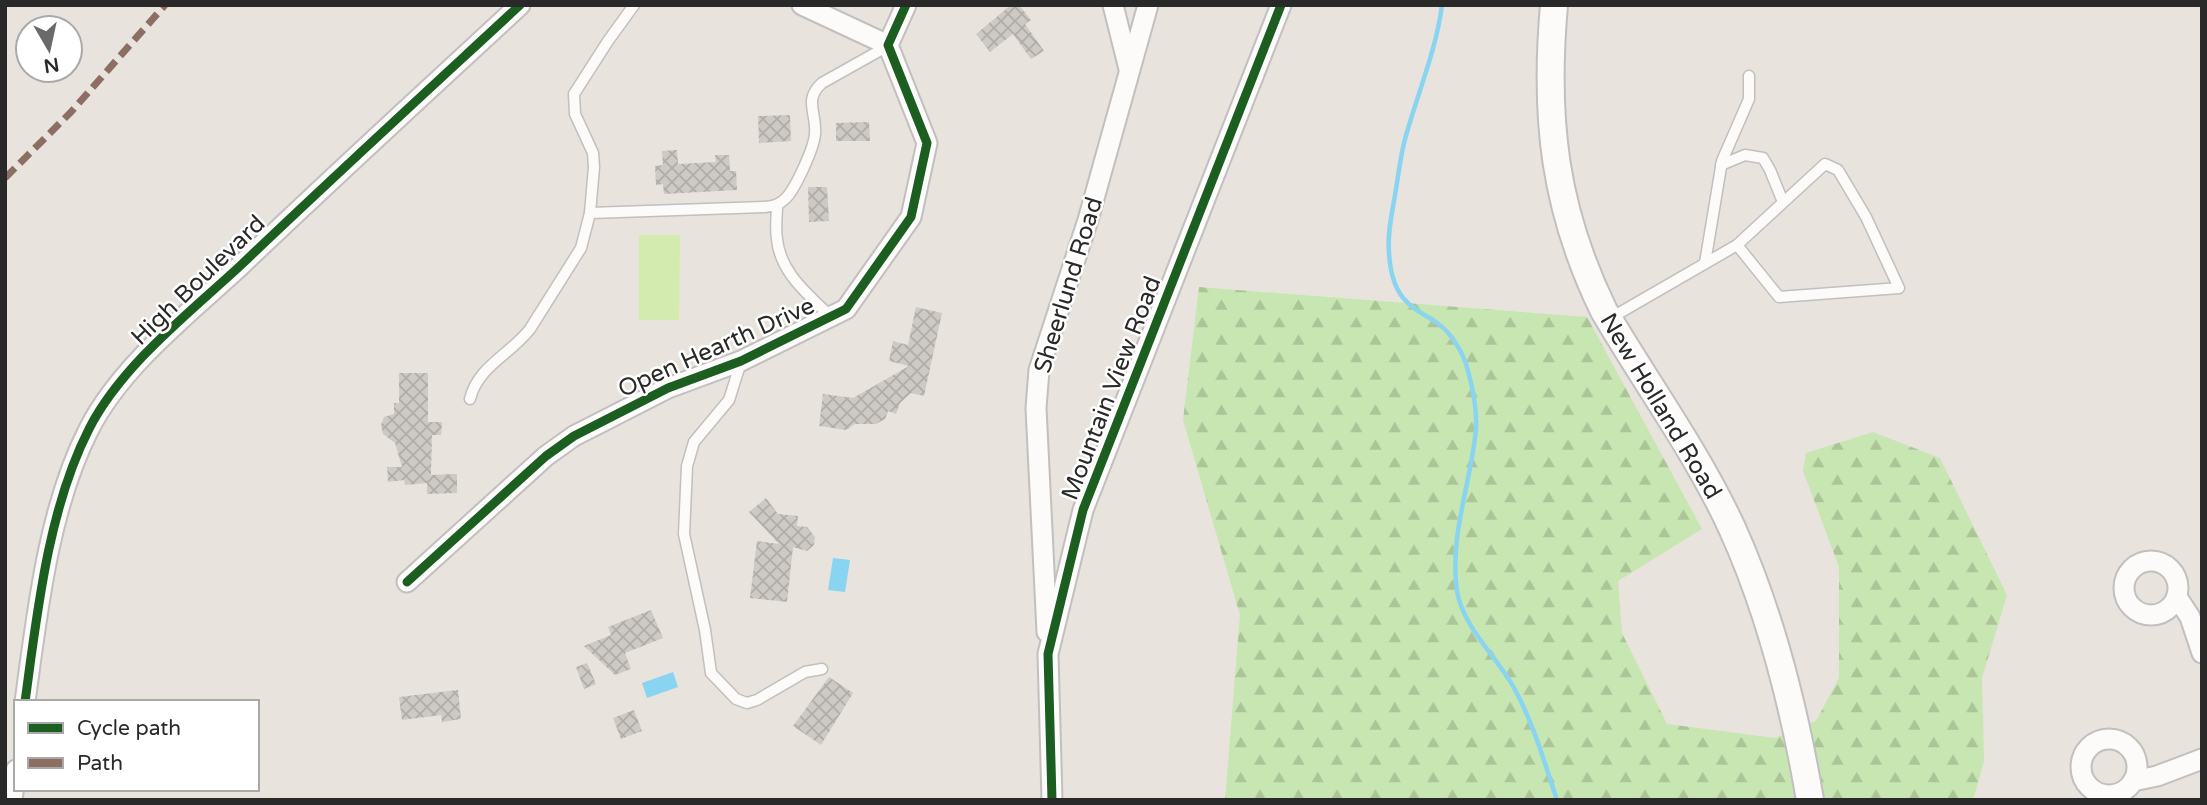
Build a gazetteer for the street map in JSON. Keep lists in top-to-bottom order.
{
  "streets": {
    "main road": ["New Holland Road"],
    "street": [
      "High Boulevard",
      "Sheerlund Road",
      "Open Hearth Drive",
      "Mountain View Road"
    ]
  },
  "crossings": [
    ["Sheerlund Road", "Mountain View Road"]
  ],
  "legend": ["Cycle path", "Path"],
  "north": "bottom"
}
